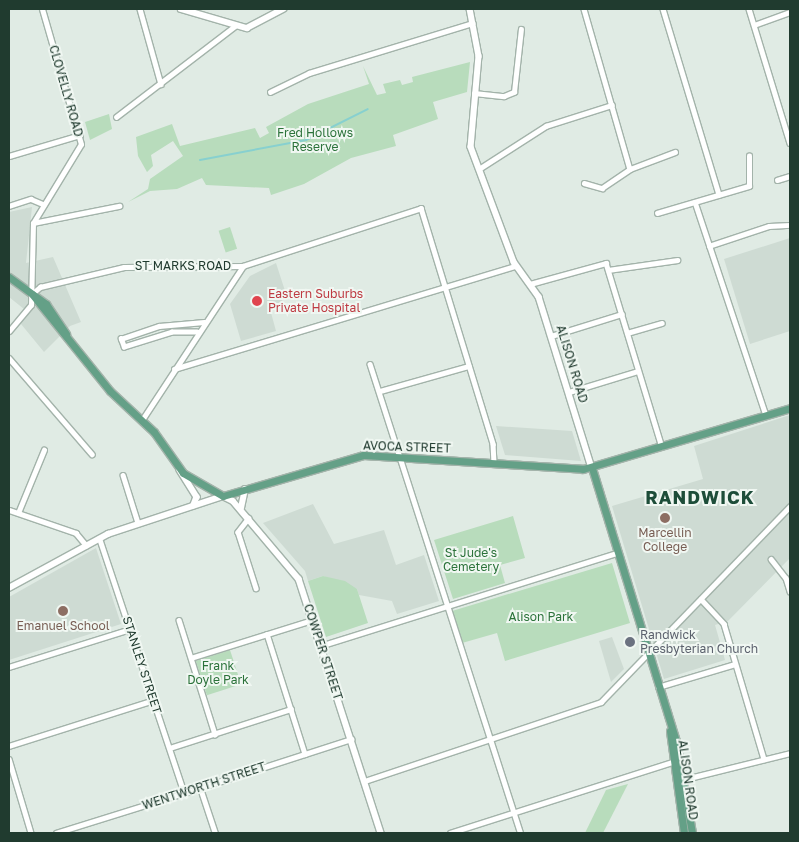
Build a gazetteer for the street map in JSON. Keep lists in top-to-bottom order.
{
  "streets": {
    "main road": ["ALISON ROAD", "AVOCA STREET", "COWPER STREET"],
    "street": [
      "CLOVELLY ROAD",
      "ST MARKS ROAD",
      "STANLEY STREET",
      "WENTWORTH STREET"
    ]
  },
  "crossings": [
    ["CLOVELLY ROAD", "ST MARKS ROAD"],
    ["ALISON ROAD", "AVOCA STREET"],
    ["AVOCA STREET", "COWPER STREET"],
    ["AVOCA STREET", "STANLEY STREET"],
    ["COWPER STREET", "WENTWORTH STREET"],
    ["STANLEY STREET", "WENTWORTH STREET"]
  ],
  "districts": ["RANDWICK"],
  "parks": [
    "Fred Hollows Reserve",
    "St Jude's Cemetery",
    "Alison Park",
    "Frank Doyle Park"
  ],
  "places": [
    "Eastern Suburbs Private Hospital",
    "Marcellin College",
    "Emanuel School",
    "Randwick Presbyterian Church"
  ]
}
